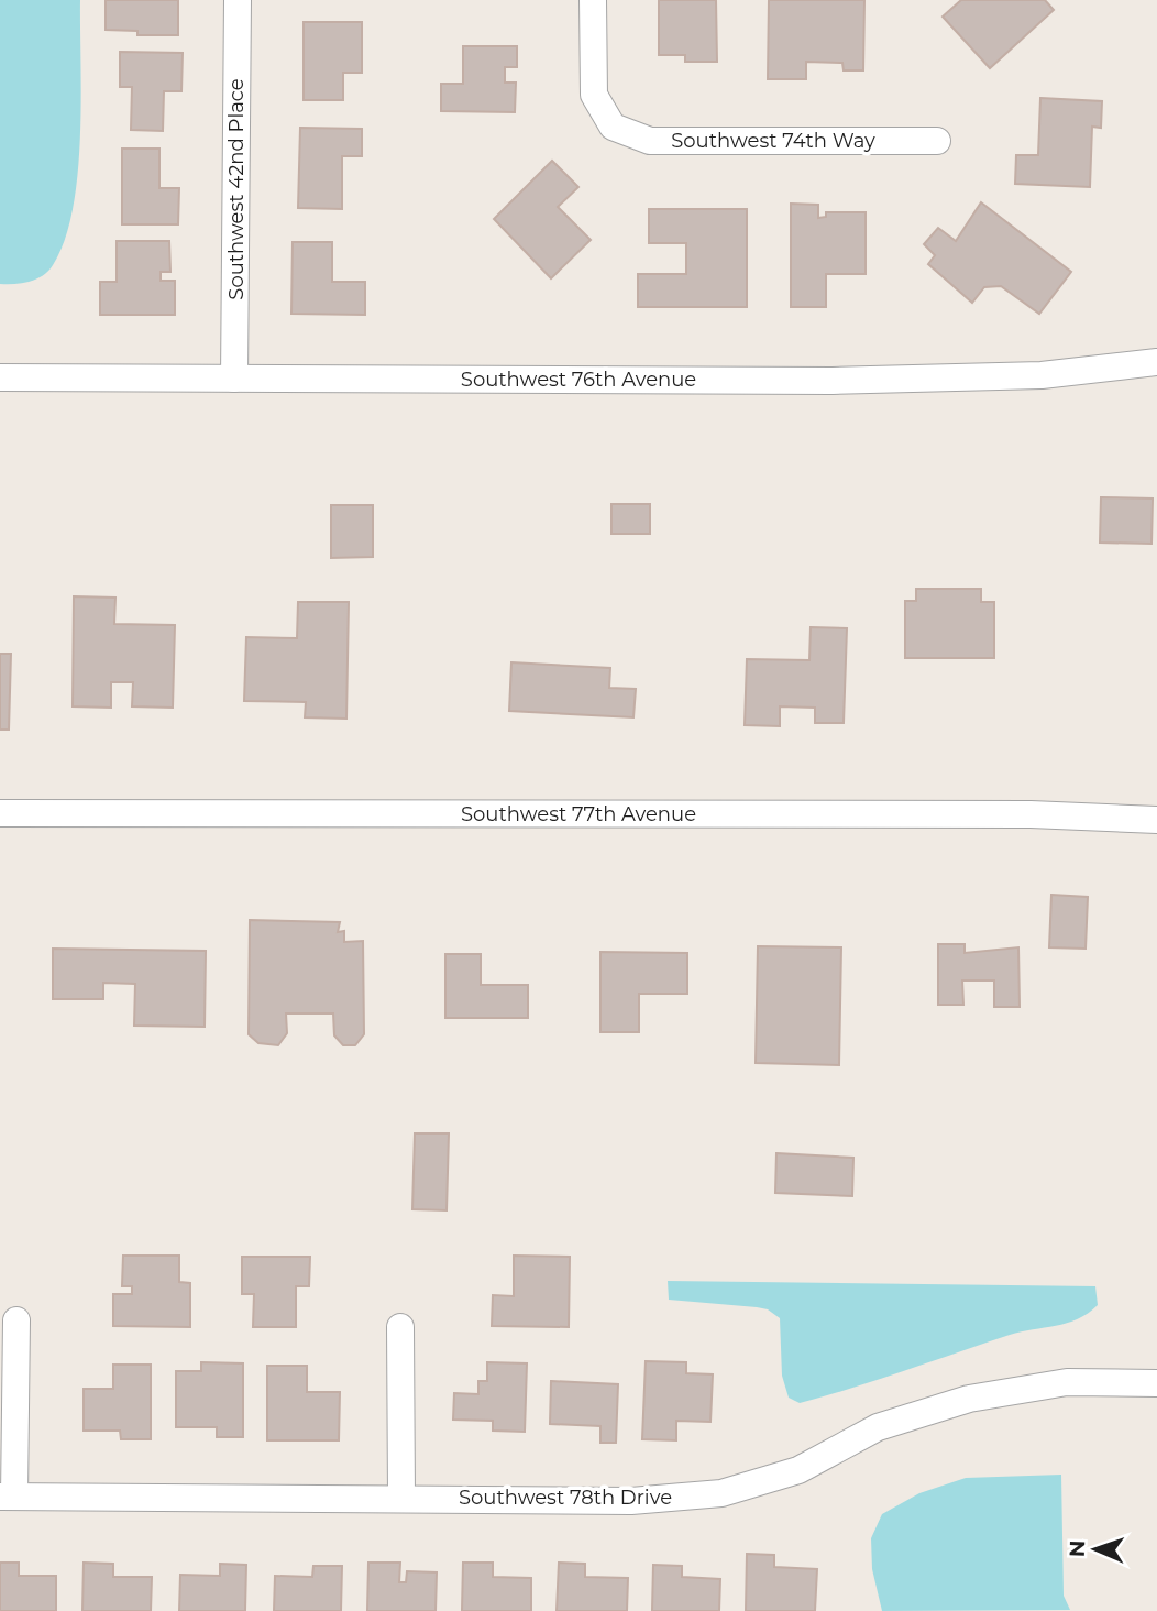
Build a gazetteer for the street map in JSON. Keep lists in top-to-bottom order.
{
  "streets": {
    "street": [
      "Southwest 74th Way",
      "Southwest 42nd Place",
      "Southwest 76th Avenue",
      "Southwest 77th Avenue",
      "Southwest 78th Drive"
    ]
  },
  "crossings": [
    ["Southwest 42nd Place", "Southwest 76th Avenue"]
  ],
  "north": "left"
}
